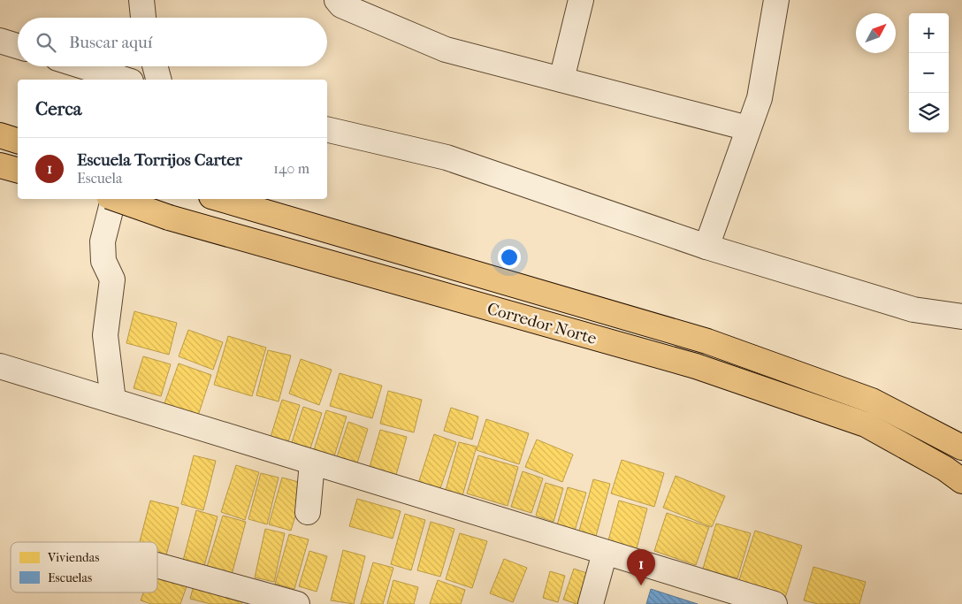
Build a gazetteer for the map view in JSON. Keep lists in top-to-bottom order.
{
  "streets": {
    "highway": ["Corredor Norte"]
  },
  "legend": ["Viviendas", "Escuelas"],
  "north": "top right",
  "page": {
    "map_buttons": ["+", "−"],
    "search": "Buscar aquí",
    "heading": "Cerca",
    "list": [
      {
        "mark": "1",
        "name": "Escuela Torrijos Carter",
        "note": "Escuela",
        "value": "140 m"
      }
    ],
    "pins": "1"
  }
}
